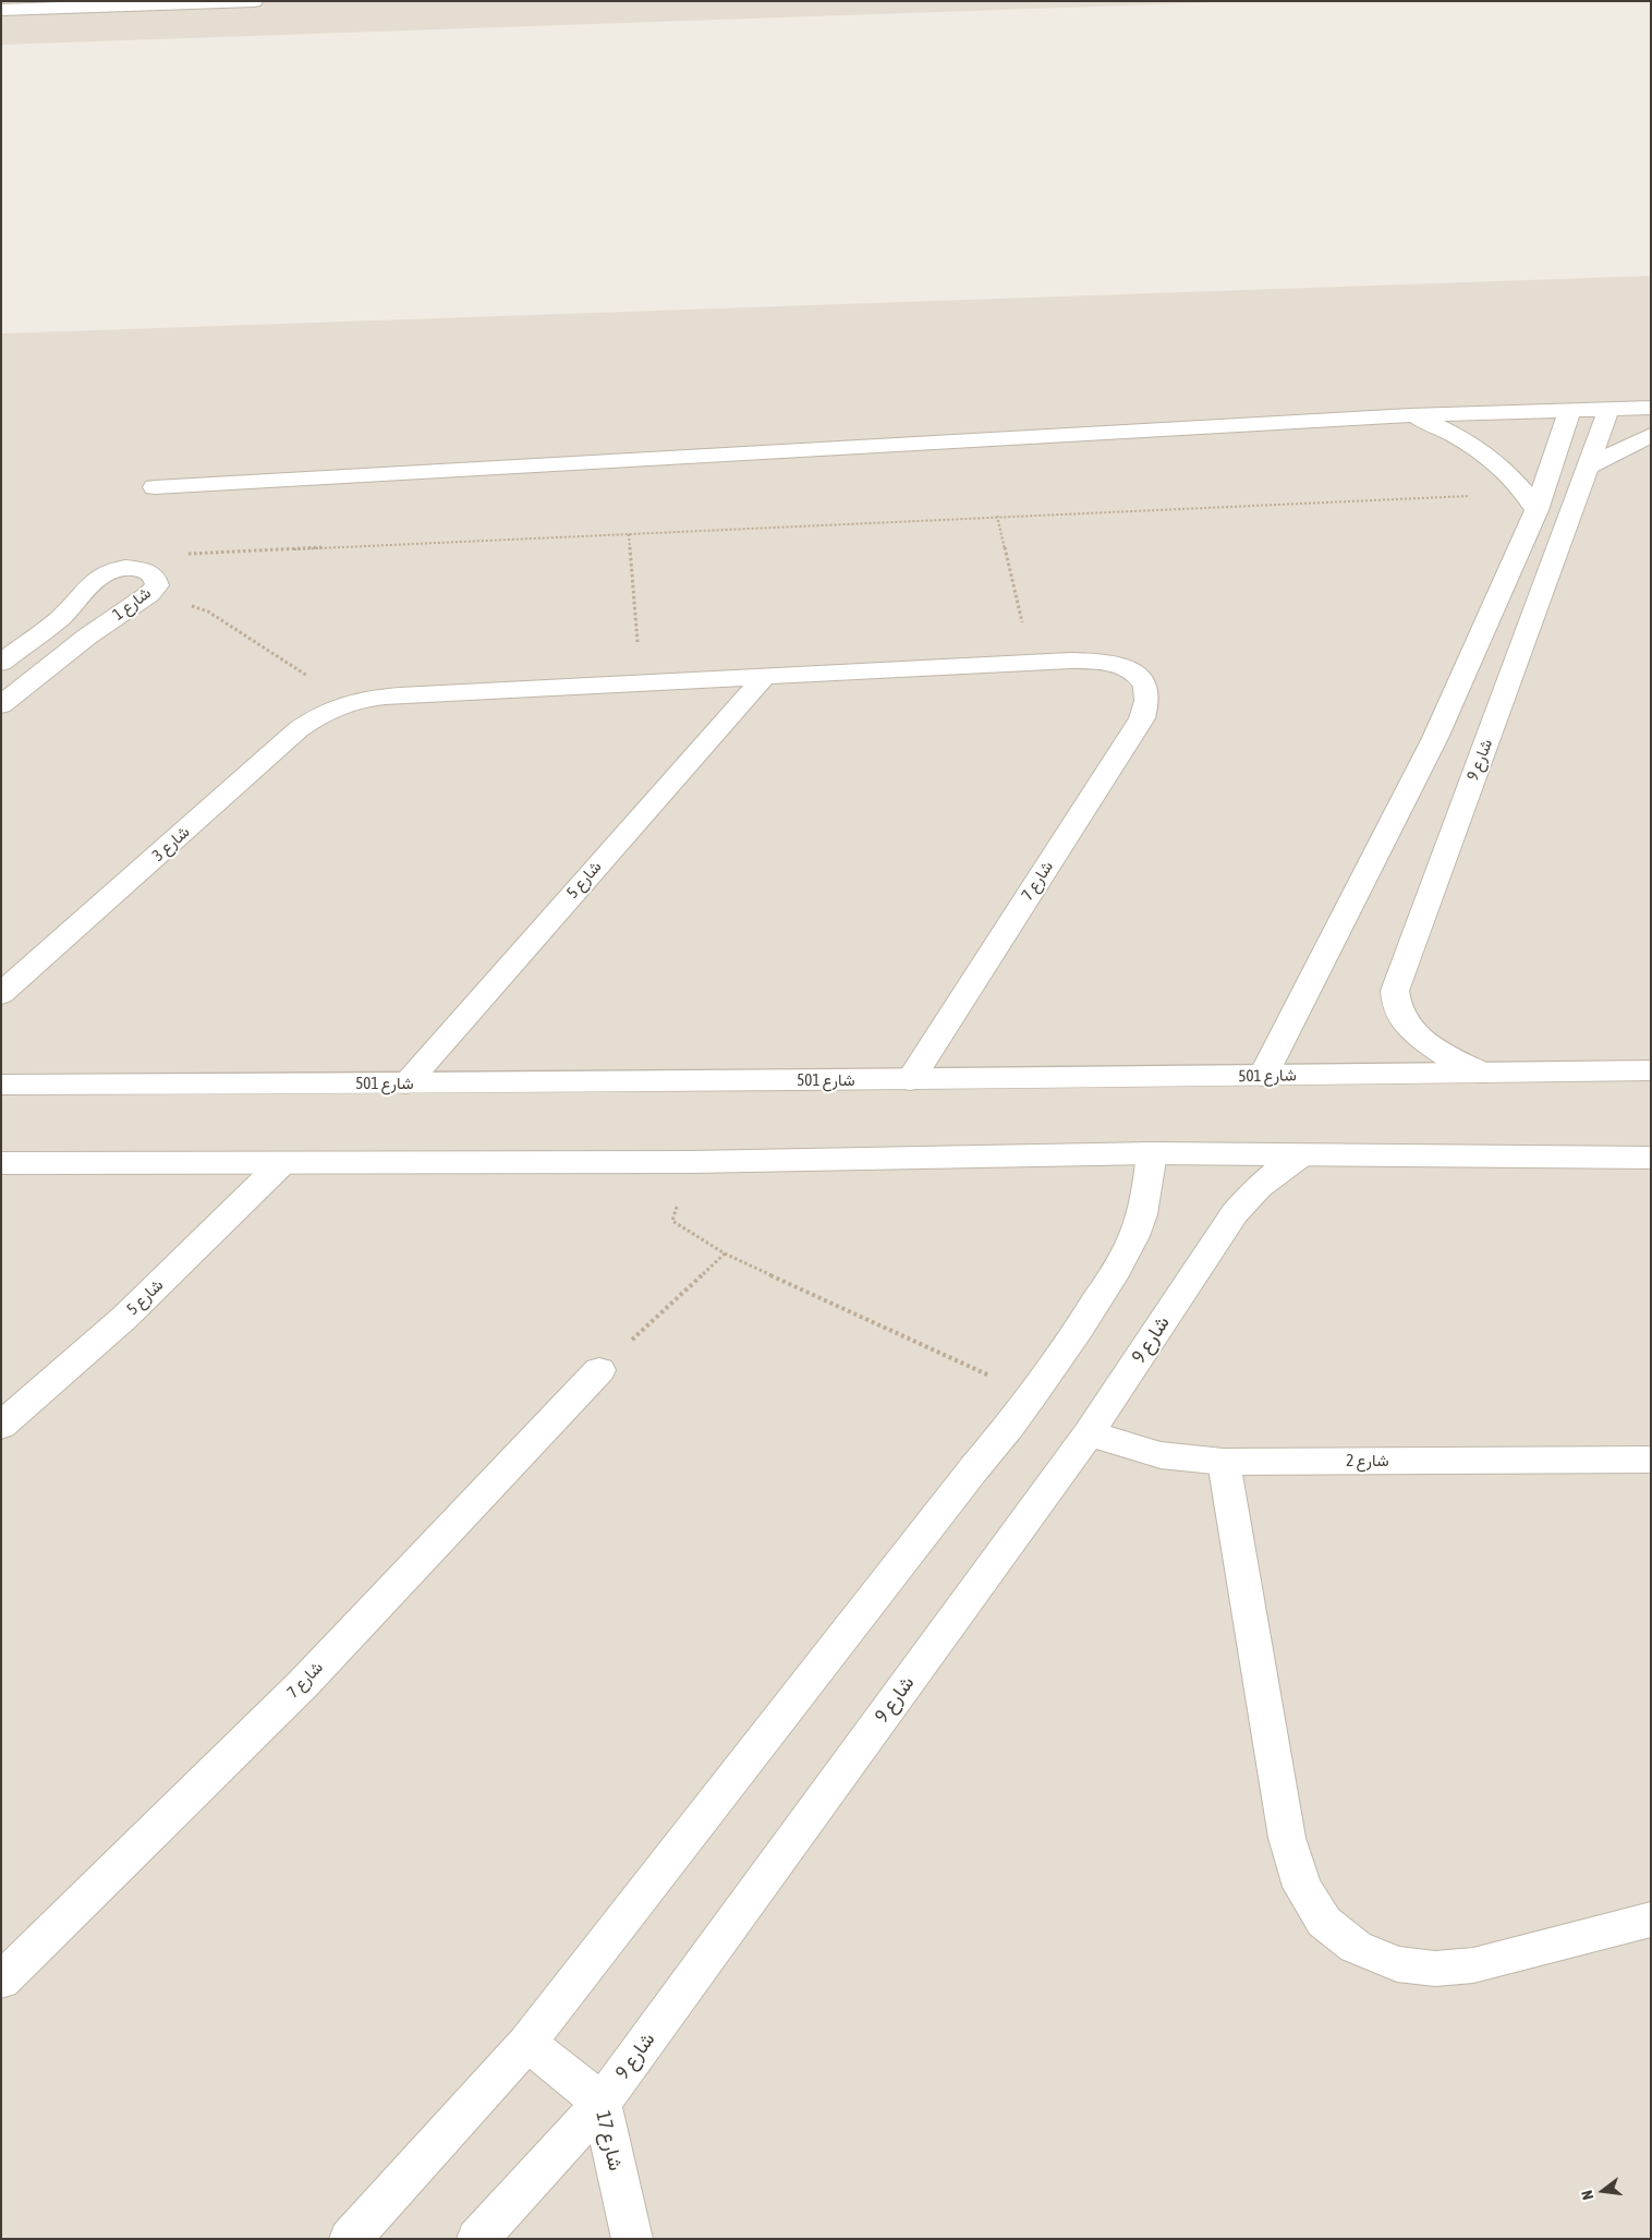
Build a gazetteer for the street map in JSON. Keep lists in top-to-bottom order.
{
  "streets": {
    "street": [
      "شارع 1",
      "شارع 9",
      "شارع 3",
      "شارع 5",
      "شارع 7",
      "شارع 501",
      "شارع 2",
      "شارع 17"
    ]
  },
  "crossings": [
    ["شارع 9", "شارع 501"],
    ["شارع 9", "شارع 2"],
    ["شارع 9", "شارع 17"],
    ["شارع 3", "شارع 5"],
    ["شارع 3", "شارع 7"],
    ["شارع 5", "شارع 501"],
    ["شارع 7", "شارع 501"]
  ],
  "north": "left"
}
